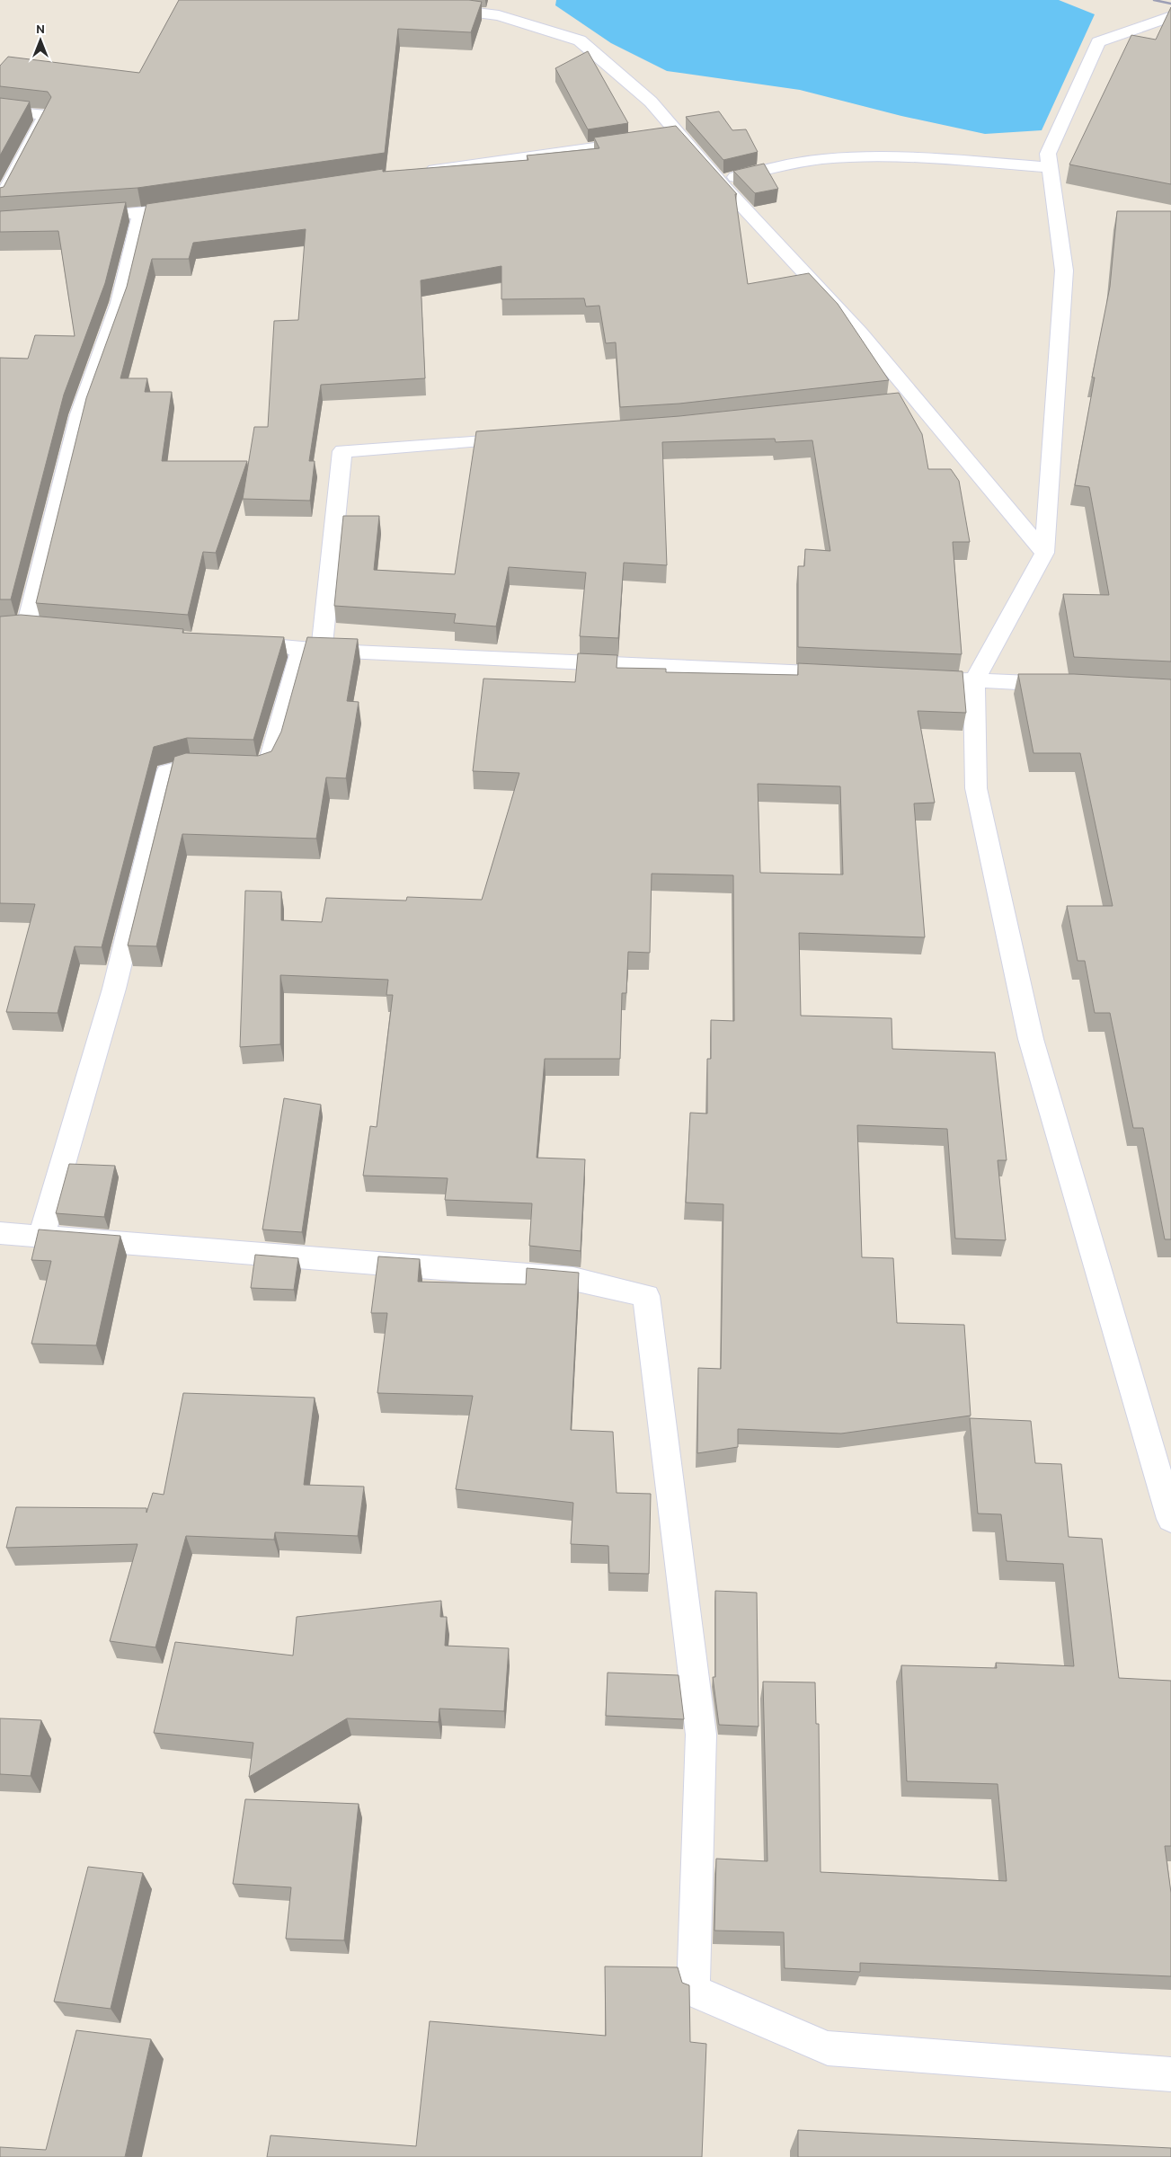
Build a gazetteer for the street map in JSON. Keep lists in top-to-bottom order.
{
  "north": "top"
}
